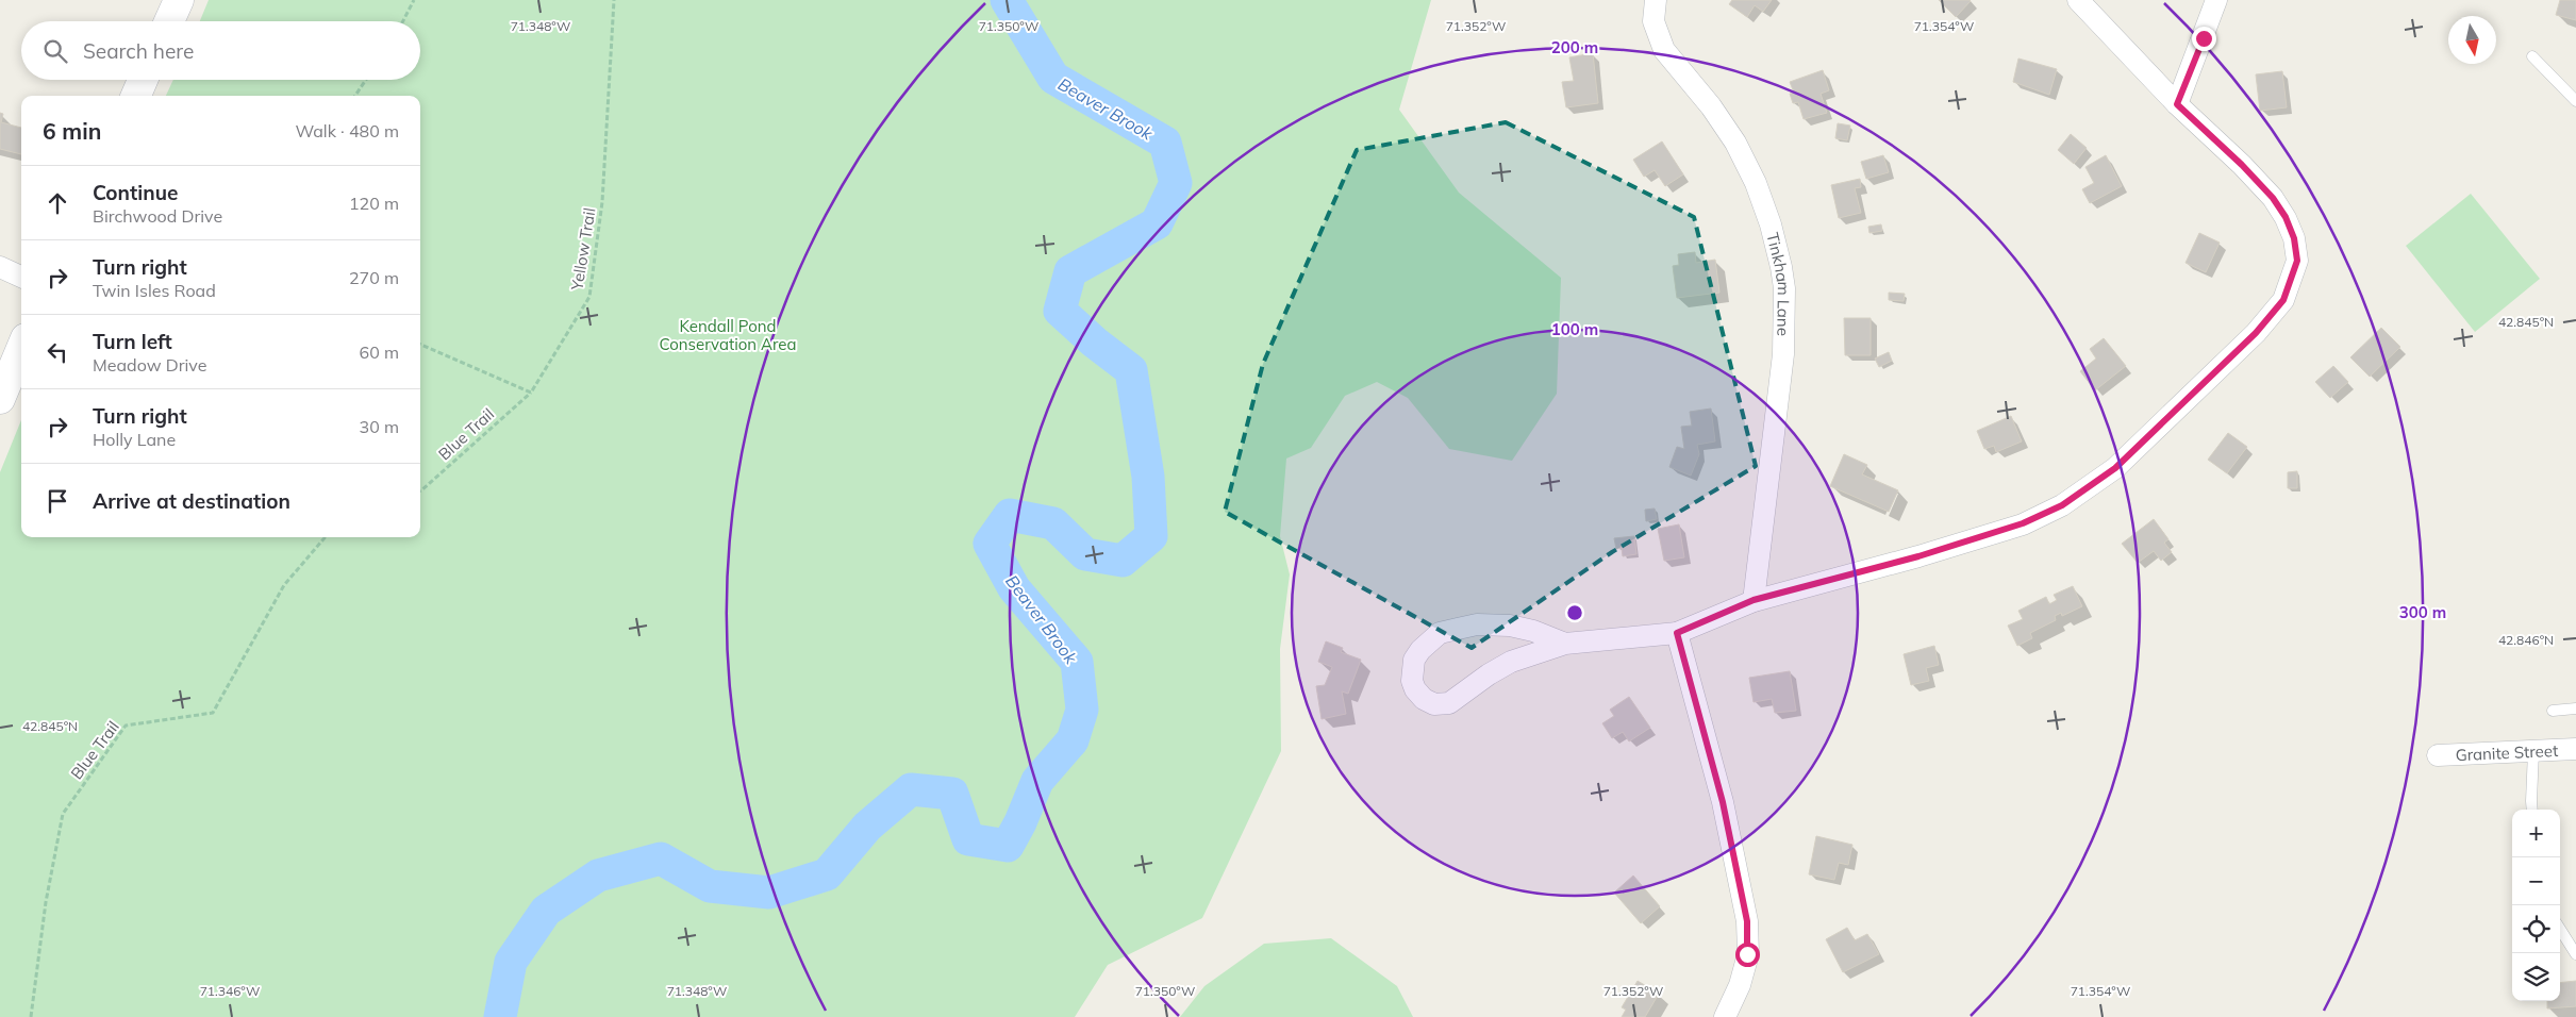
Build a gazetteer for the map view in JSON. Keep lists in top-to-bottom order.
{
  "streets": {
    "street": ["Tinkham Lane", "Granite Street"],
    "path": ["Yellow Trail", "Blue Trail"]
  },
  "crossings": [
    ["Yellow Trail", "Blue Trail"]
  ],
  "water": ["Beaver Brook"],
  "parks": ["Kendall Pond Conservation Area"],
  "north": "bottom",
  "page": {
    "search": "Search here",
    "heading": ["6 min", "Walk · 480 m"],
    "list": [
      ["Continue", "Birchwood Drive", "120 m"],
      ["Turn right", "Twin Isles Road", "270 m"],
      ["Turn left", "Meadow Drive", "60 m"],
      ["Turn right", "Holly Lane", "30 m"],
      "Arrive at destination"
    ],
    "map_buttons": ["+", "−"]
  },
  "coordinates": [
    "71.348°W",
    "71.350°W",
    "71.352°W",
    "71.354°W",
    "42.845°N",
    "42.846°N",
    "71.346°W"
  ],
  "rings": ["200 m", "100 m", "300 m"]
}
